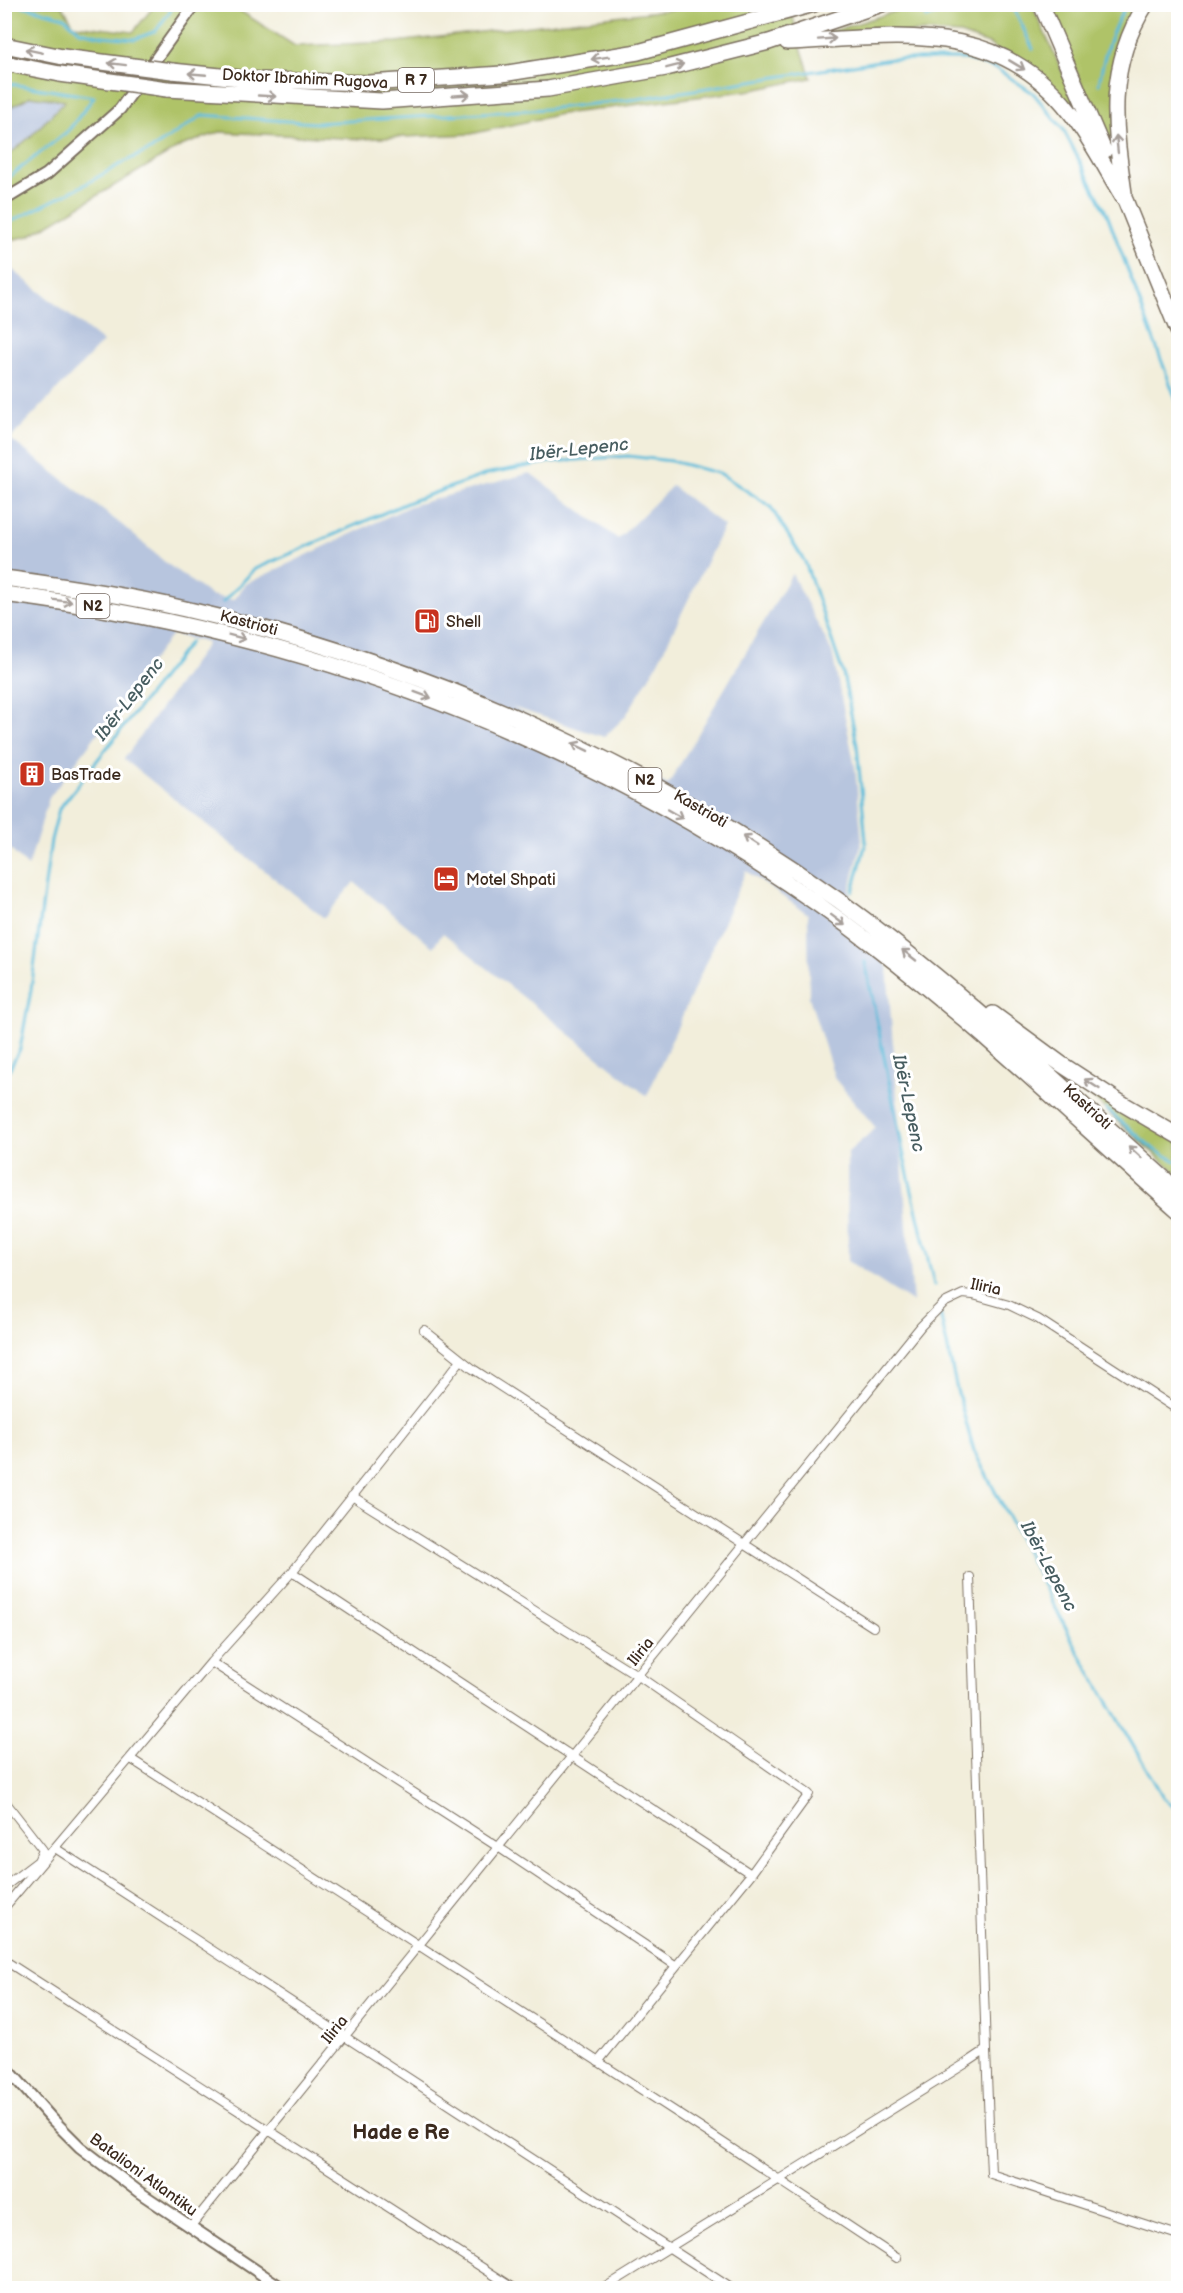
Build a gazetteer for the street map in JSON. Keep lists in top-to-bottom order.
{
  "streets": {
    "highway": [
      "Doktor Ibrahim Rugova",
      "R 7",
      "N2",
      "Kastrioti"
    ],
    "street": ["Iliria", "Batalioni Atlantiku"]
  },
  "crossings": [
    ["Iliria", "Batalioni Atlantiku"]
  ],
  "districts": ["Hade e Re"],
  "water": ["Ibër-Lepenc"],
  "places": {
    "fuel station": ["Shell"],
    "building": ["BasTrade"],
    "hotel": ["Motel Shpati"]
  }
}
